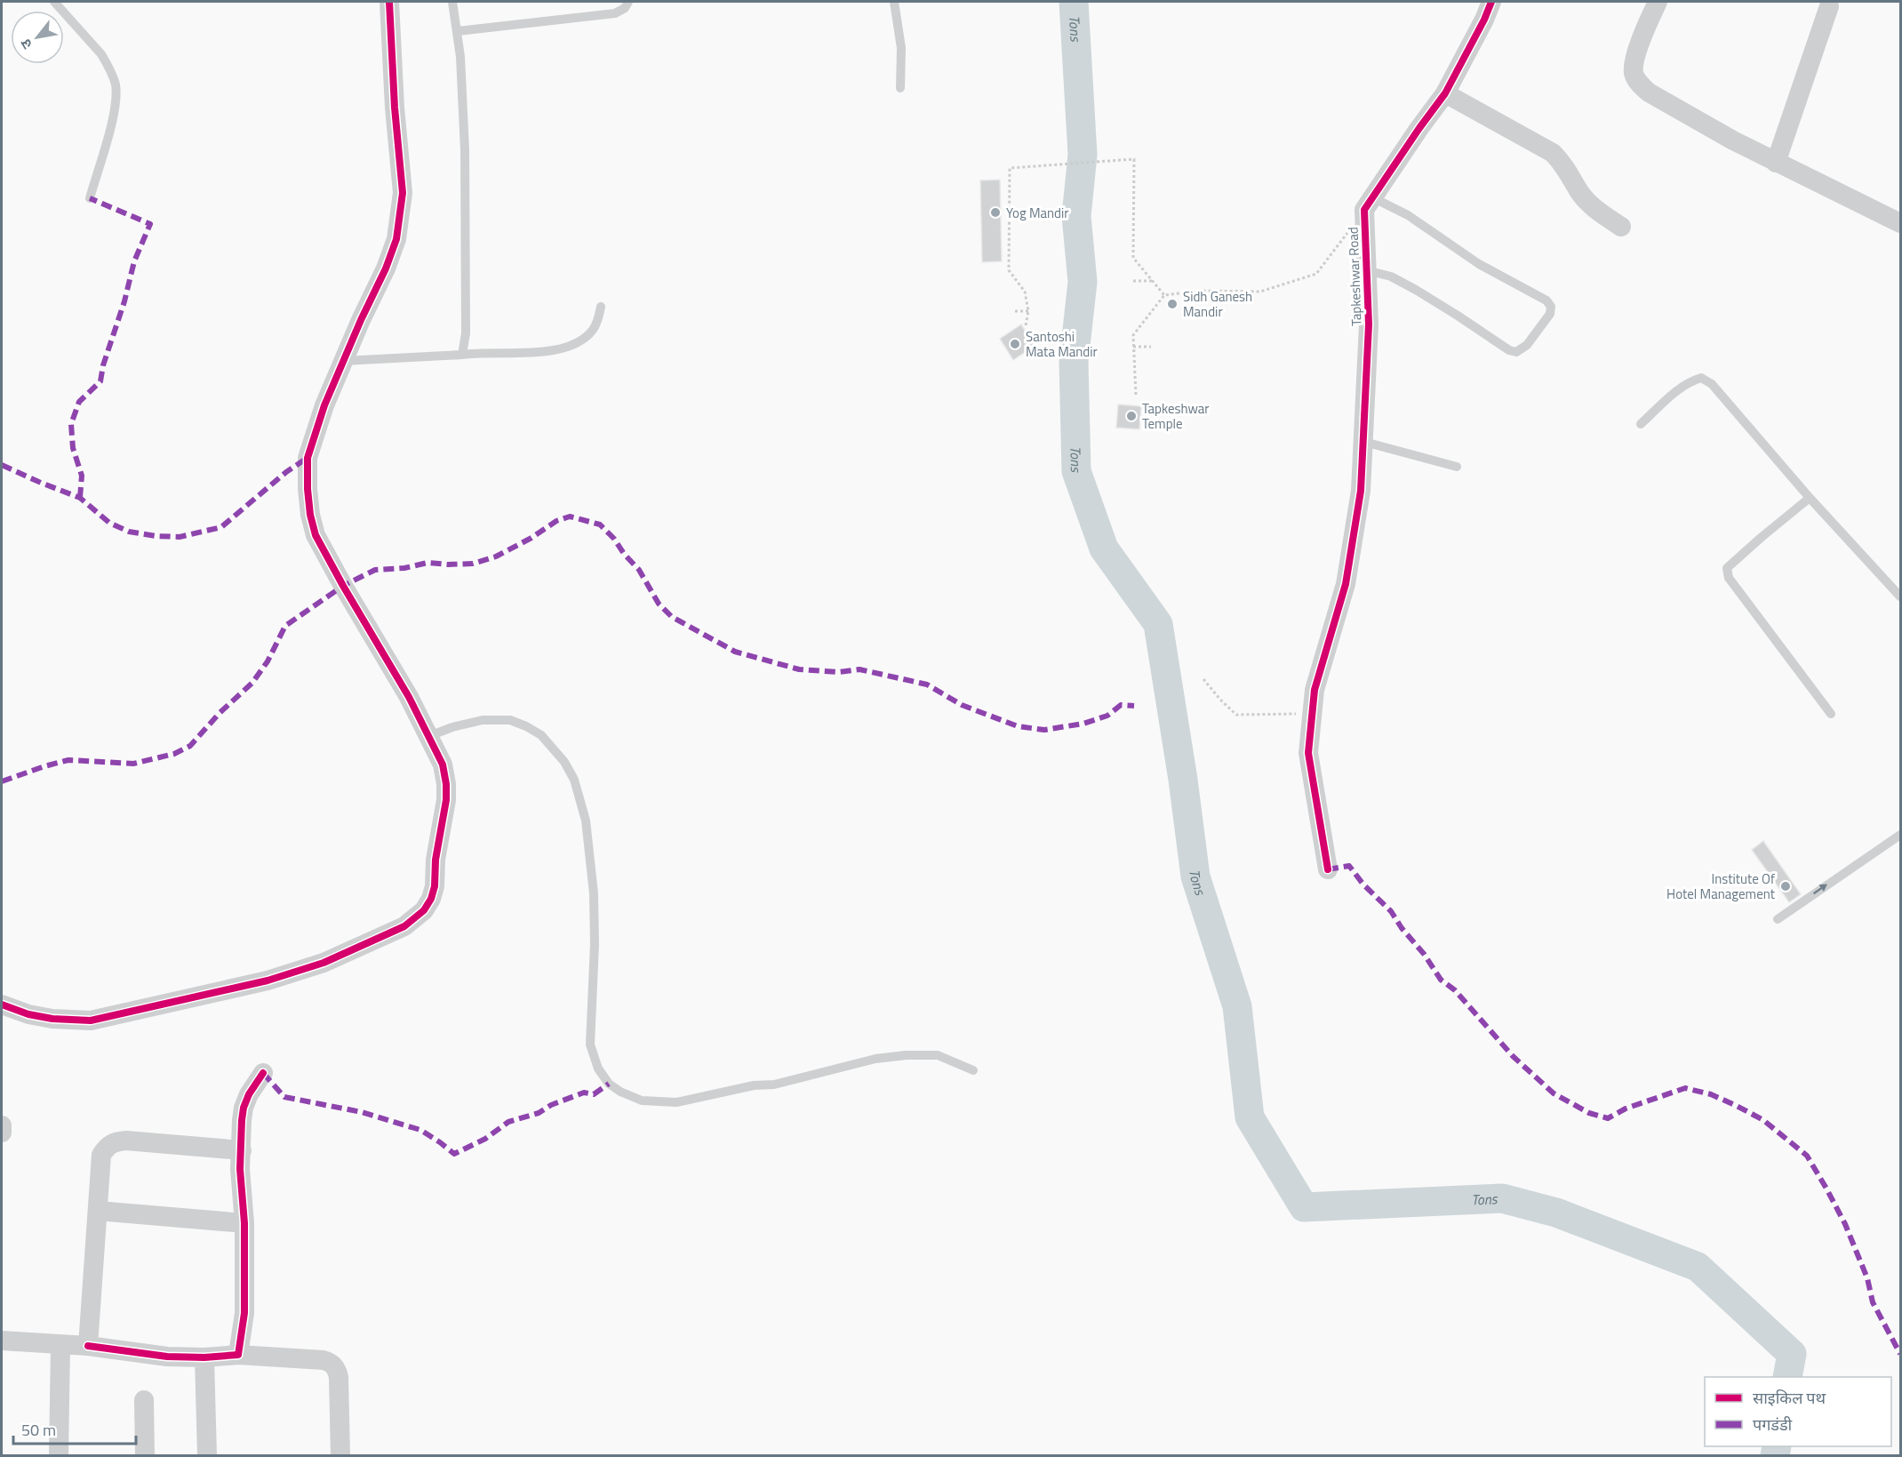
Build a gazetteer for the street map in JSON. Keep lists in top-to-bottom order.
{
  "streets": {
    "street": ["Tapkeshwar Road"]
  },
  "water": ["Tons"],
  "places": [
    "Yog Mandir",
    "Sidh Ganesh Mandir",
    "Santoshi Mata Mandir",
    "Tapkeshwar Temple",
    "Institute Of Hotel Management"
  ],
  "legend": ["साइकिल पथ", "पगडंडी"],
  "scale_bar": "50 m",
  "north": "bottom left"
}
